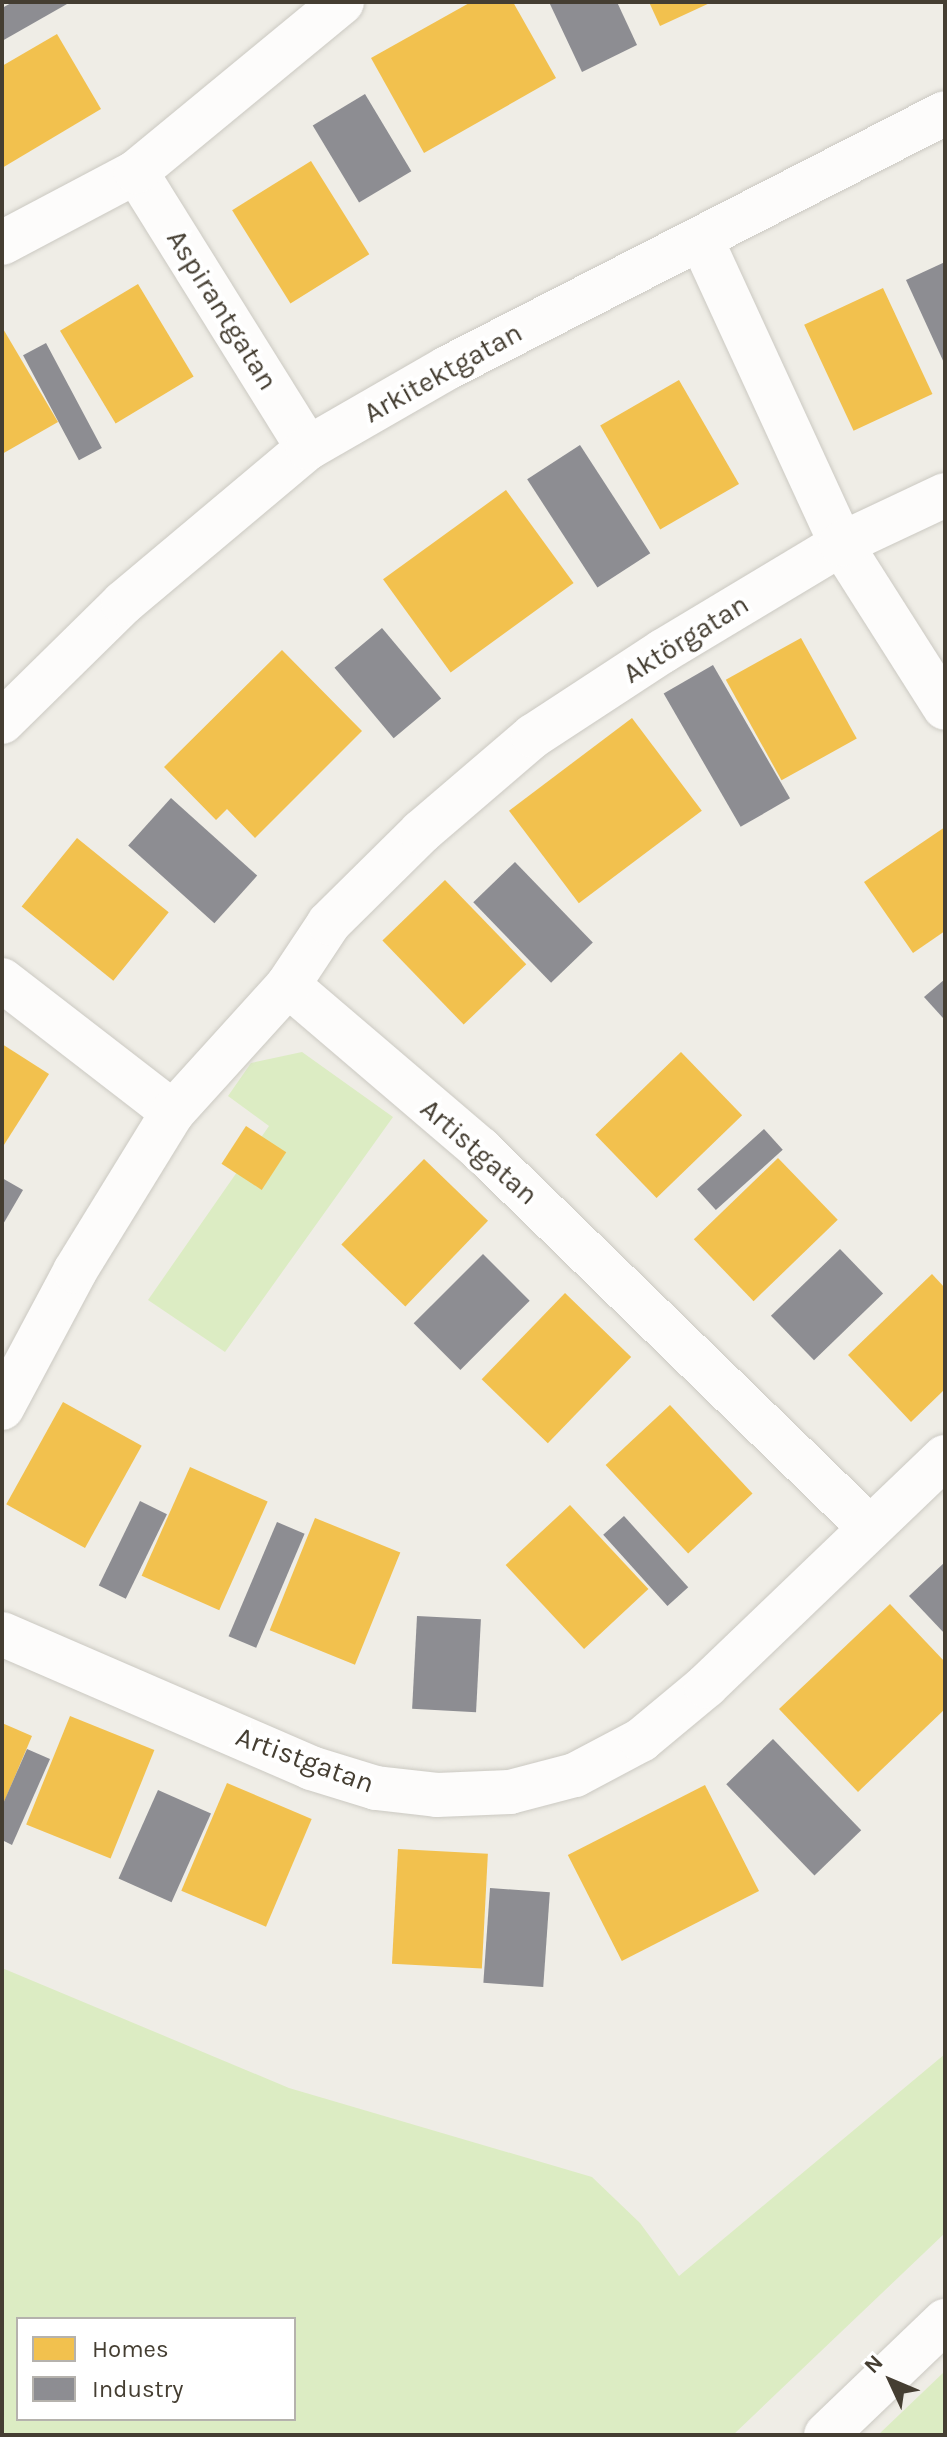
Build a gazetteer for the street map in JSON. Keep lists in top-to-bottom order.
{
  "streets": {
    "street": [
      "Aspirantgatan",
      "Arkitektgatan",
      "Aktörgatan",
      "Artistgatan"
    ]
  },
  "crossings": [
    ["Aspirantgatan", "Arkitektgatan"],
    ["Aktörgatan", "Artistgatan"]
  ],
  "legend": ["Homes", "Industry"],
  "north": "top left"
}
